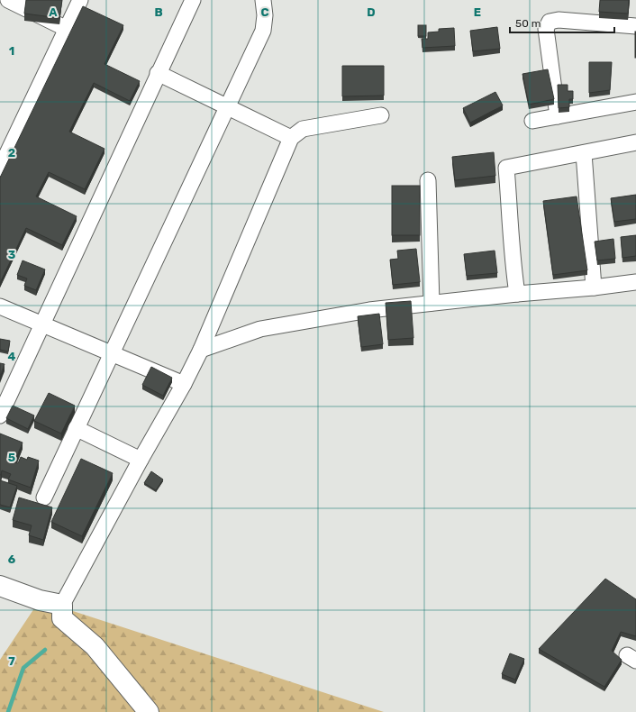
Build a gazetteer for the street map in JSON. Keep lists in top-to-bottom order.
{
  "scale_bar": "50 m",
  "grid": {
    "columns": [
      "A",
      "B",
      "C",
      "D",
      "E"
    ],
    "rows": [
      "1",
      "2",
      "3",
      "4",
      "5",
      "6",
      "7"
    ]
  }
}
